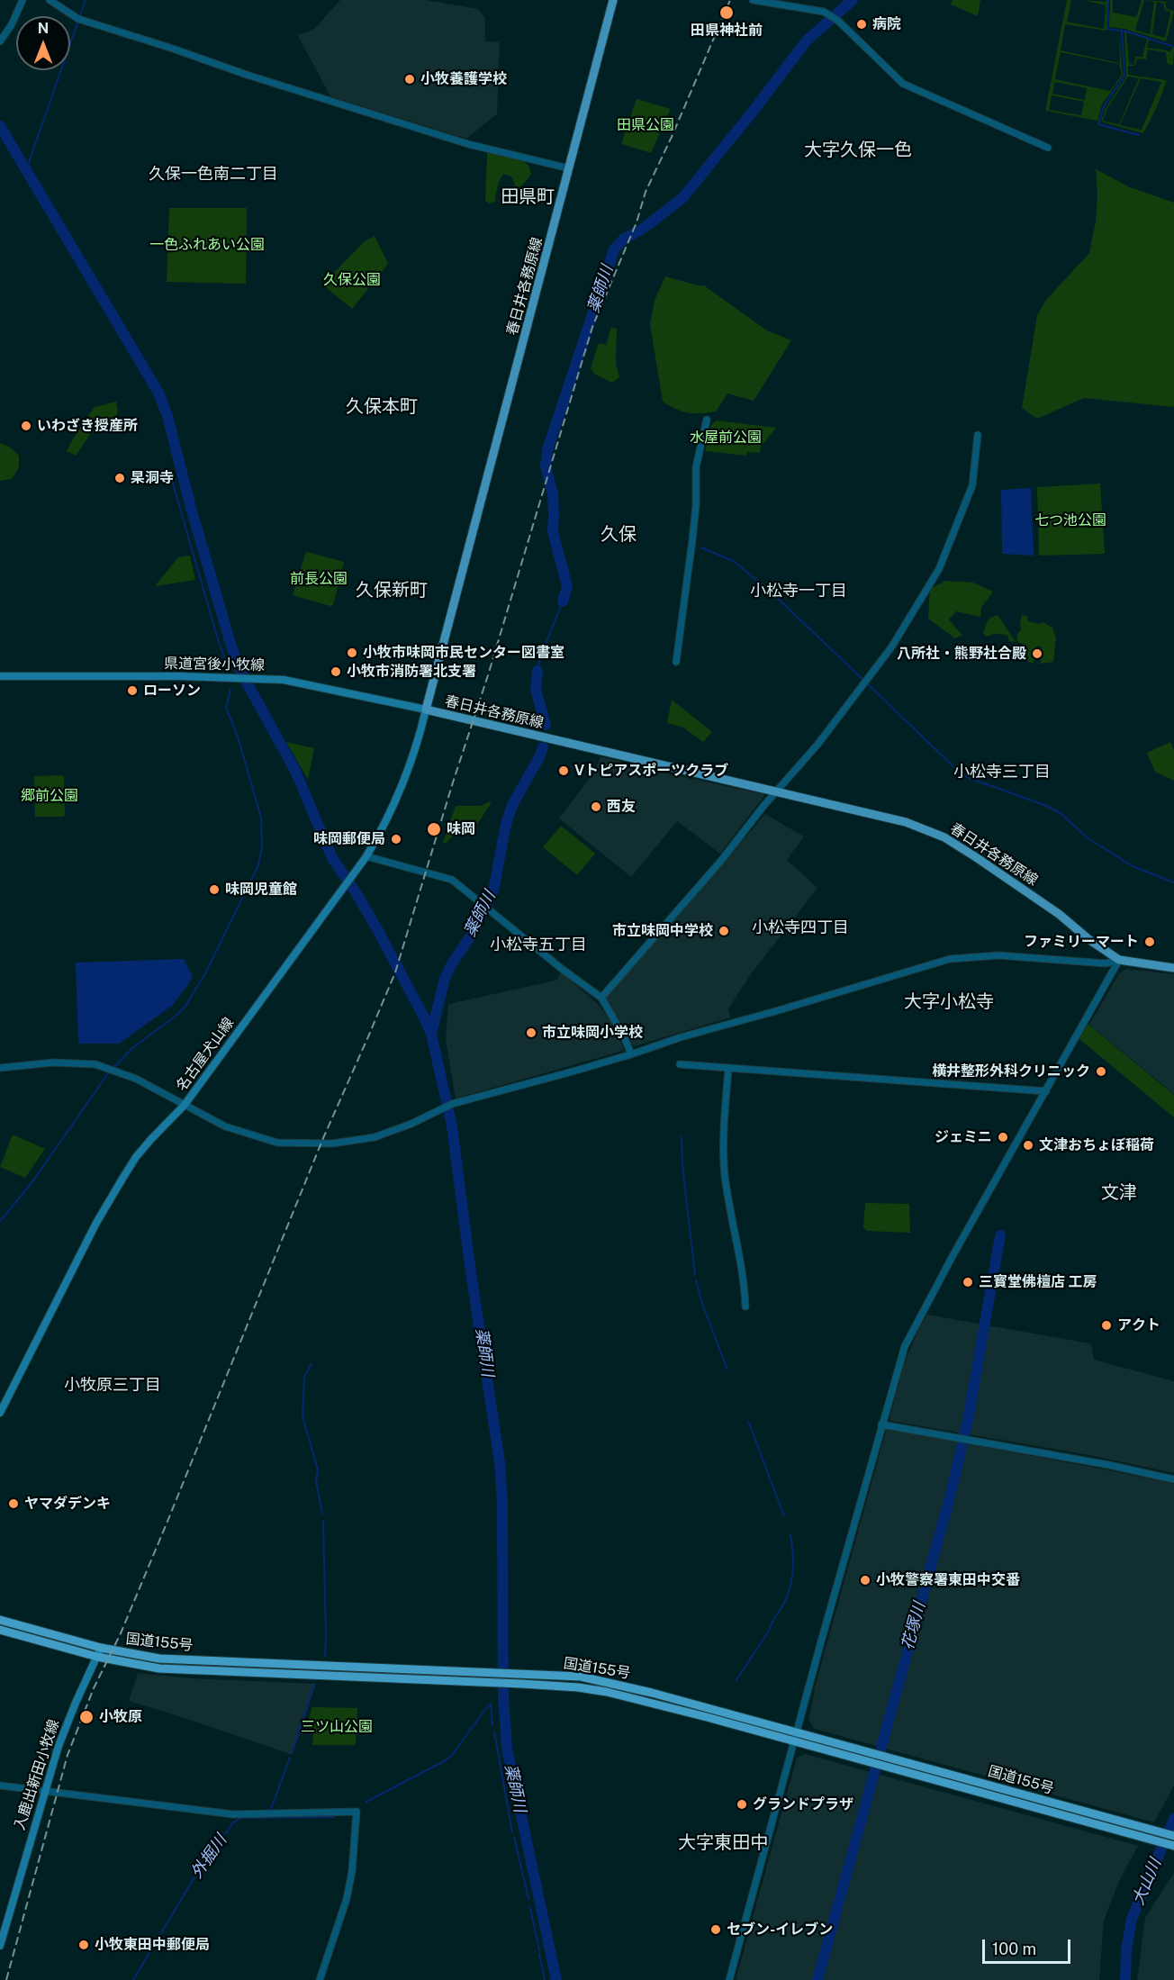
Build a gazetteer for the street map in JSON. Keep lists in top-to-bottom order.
{
  "streets": {
    "highway": ["国道155号"],
    "main road": [
      "春日井各務原線",
      "県道宮後小牧線",
      "名古屋犬山線",
      "入鹿出新田小牧線"
    ]
  },
  "crossings": [
    ["春日井各務原線", "県道宮後小牧線"],
    ["春日井各務原線", "名古屋犬山線"],
    ["県道宮後小牧線", "名古屋犬山線"],
    ["国道155号", "入鹿出新田小牧線"]
  ],
  "districts": [
    "大字久保一色",
    "久保一色南二丁目",
    "田県町",
    "久保本町",
    "久保",
    "久保新町",
    "小松寺一丁目",
    "小松寺三丁目",
    "小松寺四丁目",
    "小松寺五丁目",
    "大字小松寺",
    "文津",
    "小牧原三丁目",
    "大字東田中"
  ],
  "water": [
    "薬師川",
    "花塚川",
    "外掘川",
    "大山川"
  ],
  "parks": [
    "田県公園",
    "一色ふれあい公園",
    "久保公園",
    "水屋前公園",
    "七つ池公園",
    "前長公園",
    "郷前公園",
    "三ツ山公園"
  ],
  "places": [
    "田県神社前",
    "病院",
    "小牧養護学校",
    "いわざき授産所",
    "杲洞寺",
    "小牧市味岡市民センター図書室",
    "八所社・熊野社合殿",
    "小牧市消防署北支署",
    "ローソン",
    "Vトピアスポーツクラブ",
    "西友",
    "味岡",
    "味岡郵便局",
    "味岡児童館",
    "市立味岡中学校",
    "ファミリーマート",
    "市立味岡小学校",
    "横井整形外科クリニック",
    "ジェミニ",
    "文津おちょぼ稲荷",
    "三寳堂佛檀店 工房",
    "アクト",
    "ヤマダデンキ",
    "小牧警察署東田中交番",
    "小牧原",
    "グランドプラザ",
    "セブン-イレブン",
    "小牧東田中郵便局"
  ],
  "scale_bar": "100 m",
  "north": "top"
}
